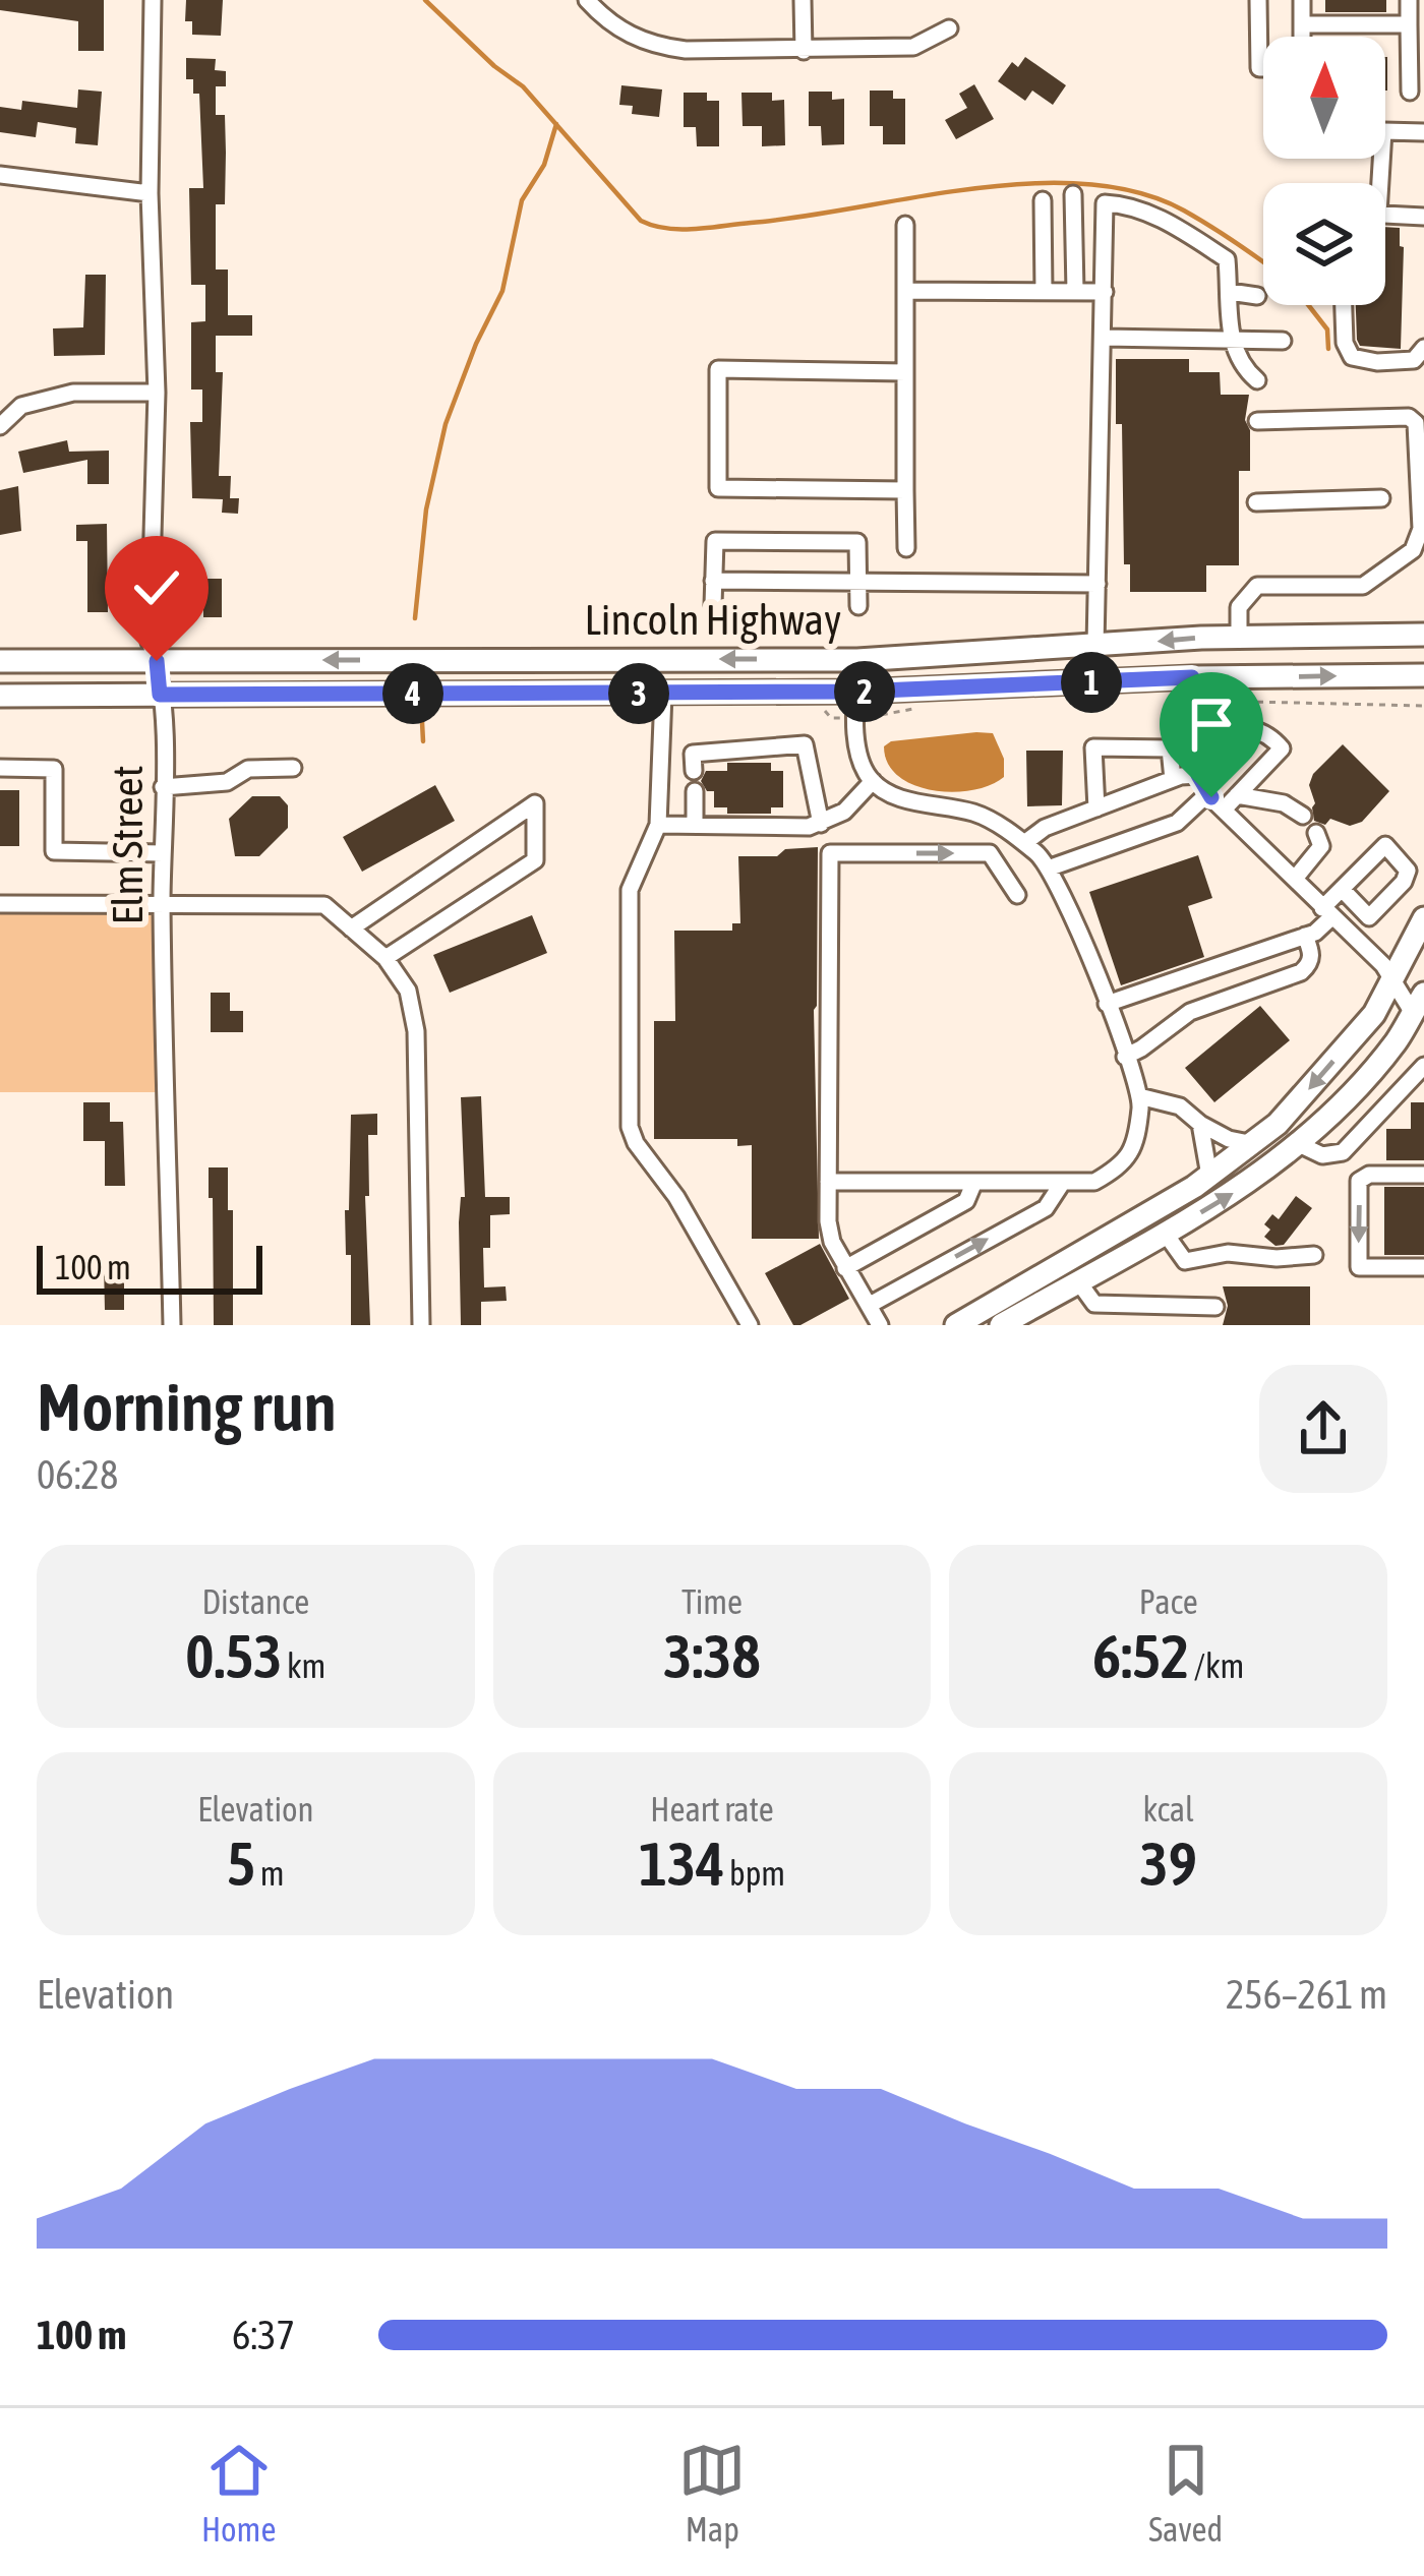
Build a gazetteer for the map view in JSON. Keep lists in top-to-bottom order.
{
  "streets": {
    "main road": ["Lincoln Highway"],
    "street": ["Elm Street"]
  },
  "crossings": [
    ["Lincoln Highway", "Elm Street"]
  ],
  "scale_bar": "100 m",
  "north": "top",
  "page": {
    "pins": [
      "1",
      "2",
      "3",
      "4"
    ],
    "scale": "100 m",
    "heading": ["Morning run", "06:28"],
    "stats": [
      ["Distance", "0.53 km"],
      ["Time", "3:38"],
      ["Pace", "6:52 /km"],
      ["Elevation", "5 m"],
      ["Heart rate", "134 bpm"],
      ["kcal", "39"]
    ],
    "chart": ["Elevation", "256–261 m"],
    "list": [
      {
        "name": "100 m",
        "note": "6:37"
      }
    ],
    "tabs": ["Home", "Map", "Saved"]
  }
}
